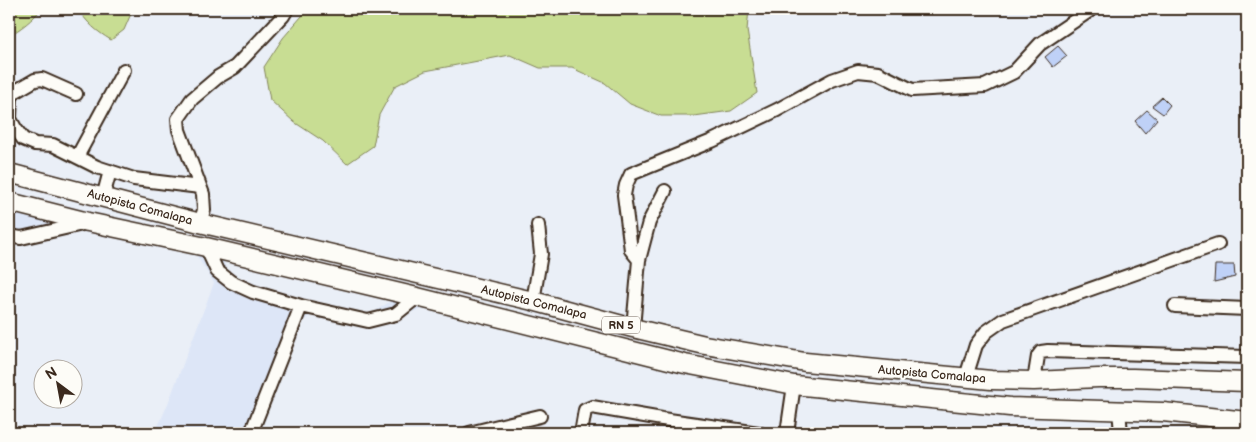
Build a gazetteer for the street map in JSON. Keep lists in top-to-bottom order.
{
  "streets": {
    "highway": ["Autopista Comalapa", "RN 5"]
  },
  "north": "top left"
}
